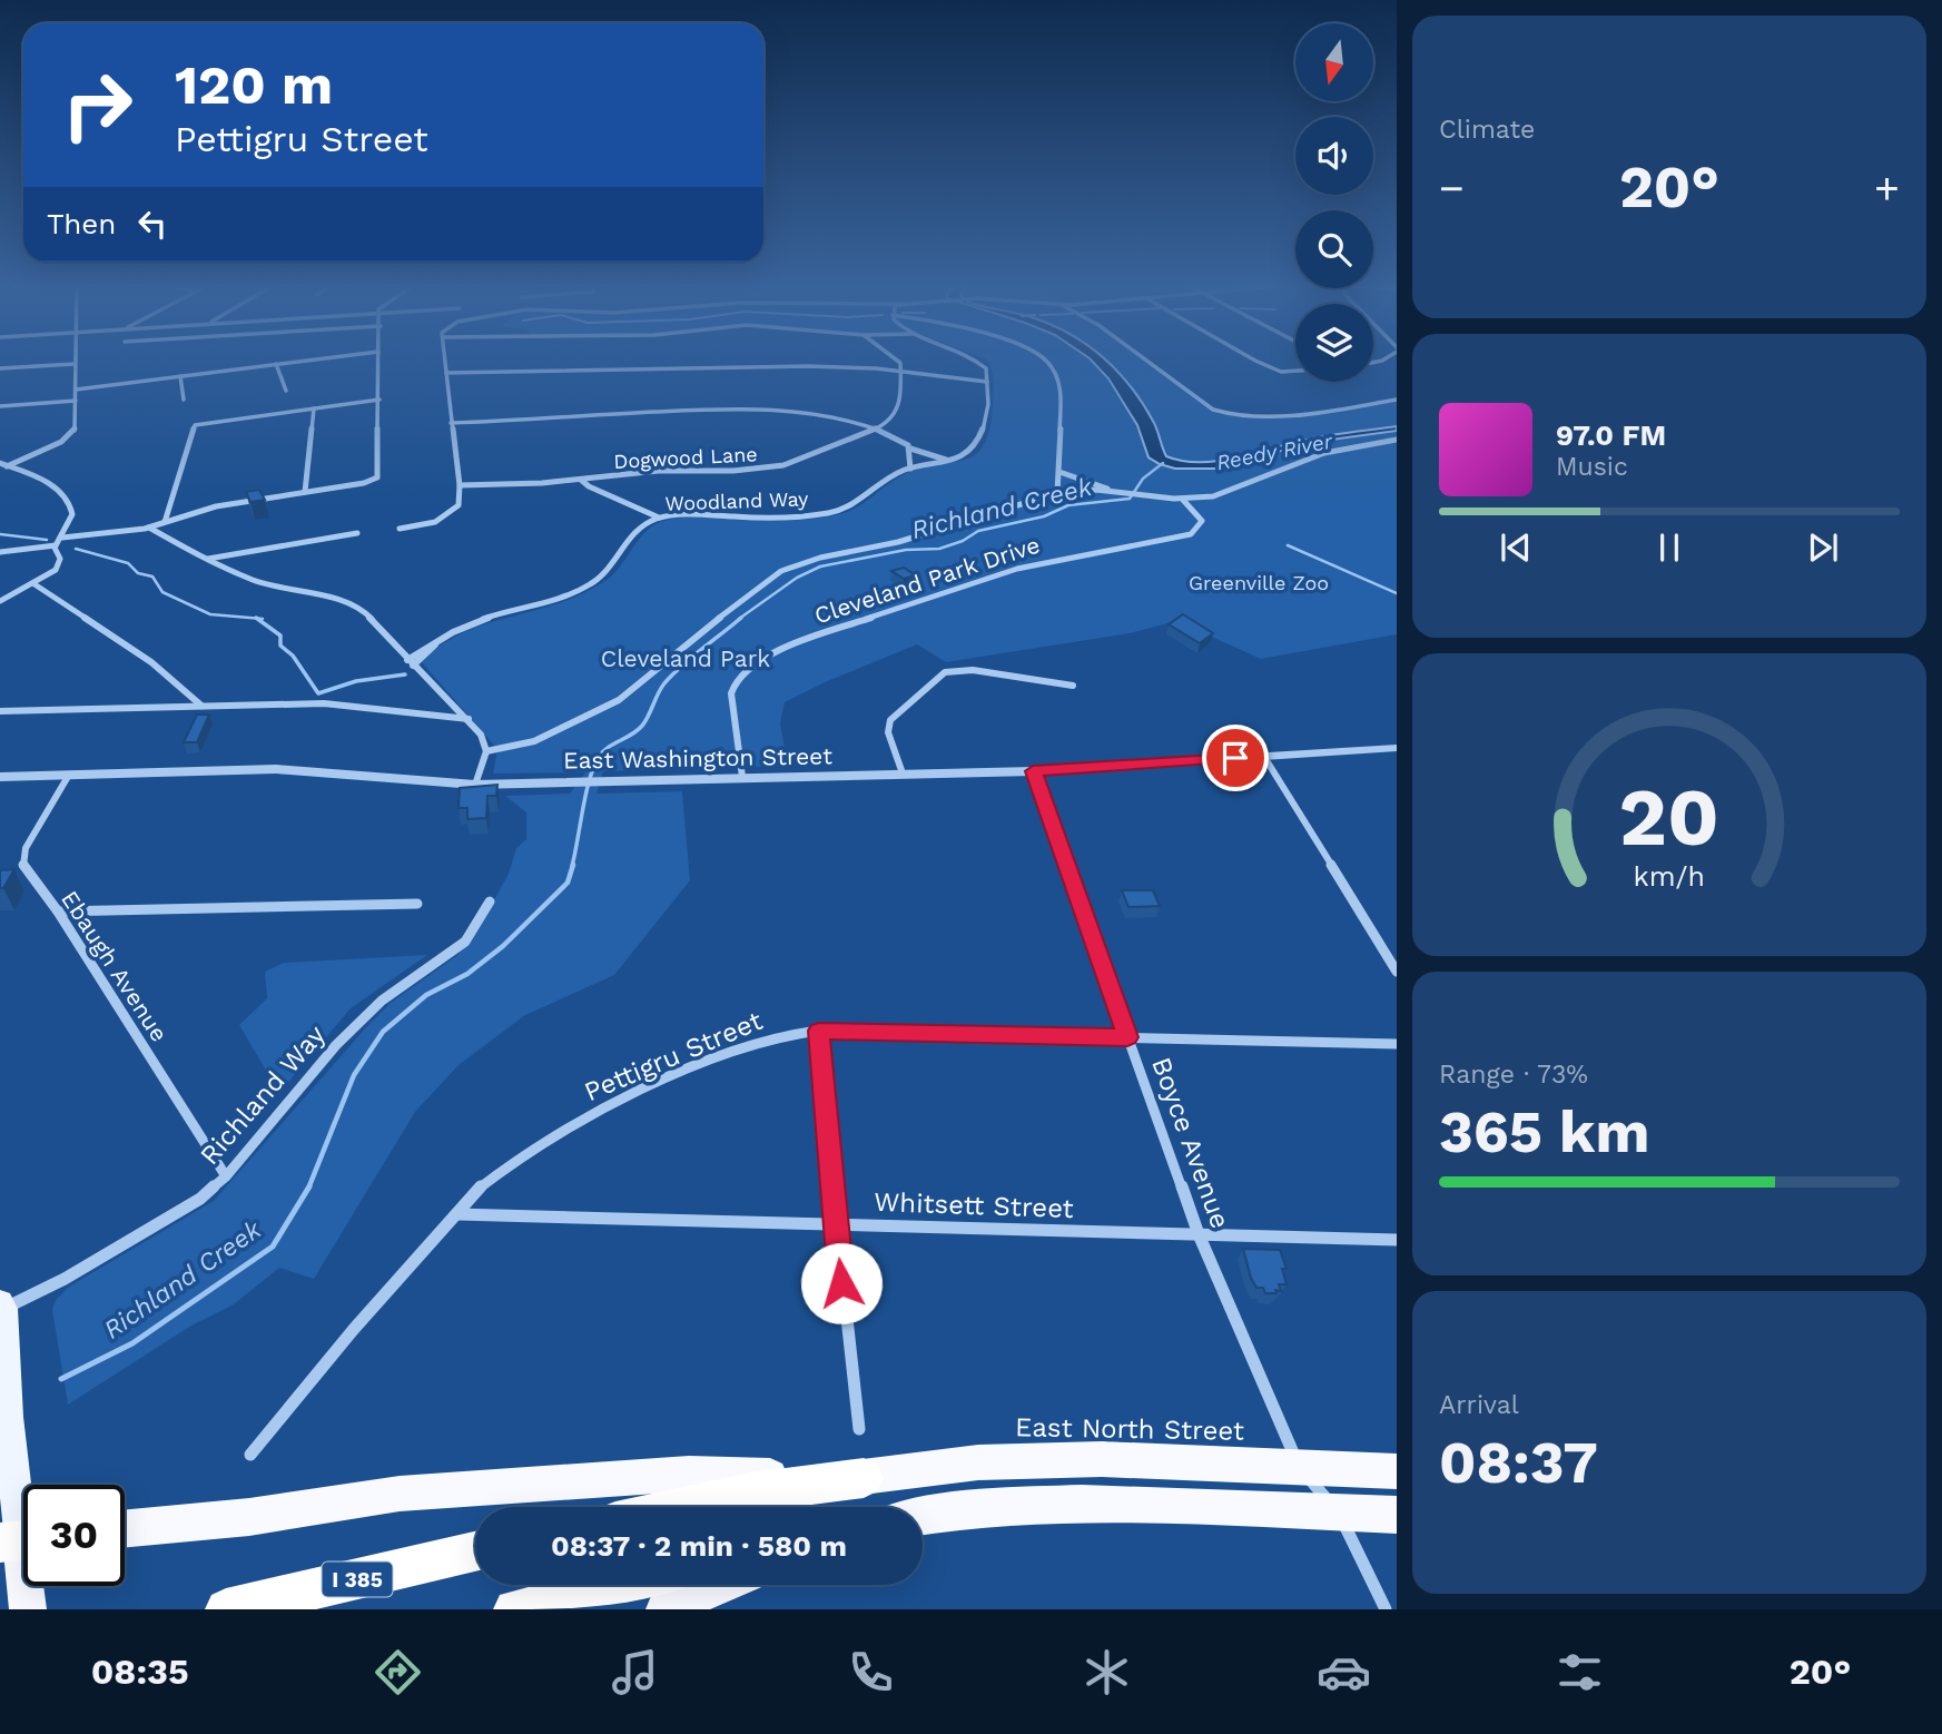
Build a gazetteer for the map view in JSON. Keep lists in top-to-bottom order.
{
  "streets": {
    "highway": ["East North Street", "I 385"],
    "street": [
      "Dogwood Lane",
      "Woodland Way",
      "Cleveland Park Drive",
      "East Washington Street",
      "Ebaugh Avenue",
      "Pettigru Street",
      "Richland Way",
      "Boyce Avenue",
      "Whitsett Street"
    ]
  },
  "crossings": [
    ["Cleveland Park Drive", "East Washington Street"],
    ["East Washington Street", "Ebaugh Avenue"],
    ["East Washington Street", "Boyce Avenue"],
    ["Ebaugh Avenue", "Richland Way"],
    ["Pettigru Street", "Boyce Avenue"],
    ["Pettigru Street", "Whitsett Street"],
    ["Boyce Avenue", "Whitsett Street"],
    ["Boyce Avenue", "East North Street"]
  ],
  "water": ["Reedy River", "Richland Creek"],
  "parks": ["Greenville Zoo", "Cleveland Park"],
  "north": "bottom",
  "page": {
    "tile": [
      "Climate",
      ["Range · 73%", "365 km"],
      ["Arrival", "08:37"]
    ],
    "turn": ["120 m", "Pettigru Street"],
    "heat": ["−", "20°", "+"],
    "then": "Then",
    "song": ["97.0 FM", "Music"],
    "limit": "30",
    "trip": "08:37 · 2 min · 580 m",
    "tabs": ["08:35", "20°"],
    "gauge": ["20", "km/h"]
  }
}
